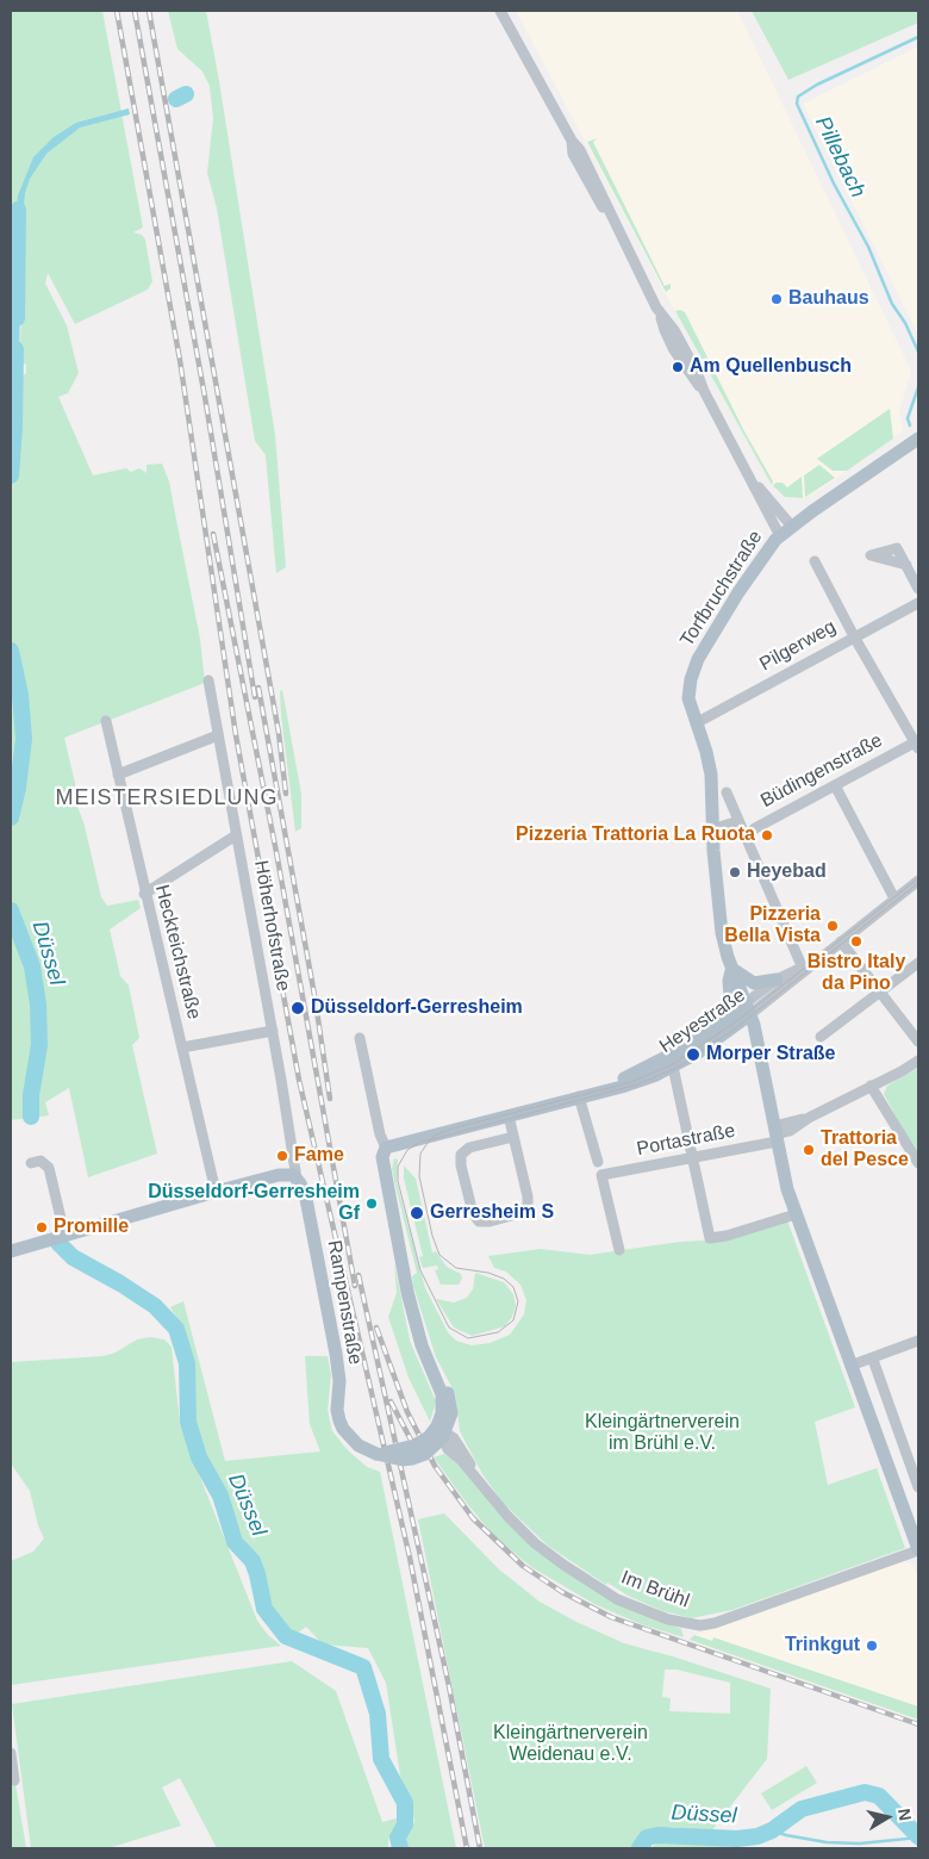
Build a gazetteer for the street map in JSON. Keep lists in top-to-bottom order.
{
  "streets": {
    "main road": ["Torfbruchstraße", "Heyestraße", "Rampenstraße"],
    "street": [
      "Pilgerweg",
      "Büdingenstraße",
      "Höherhofstraße",
      "Heckteichstraße",
      "Portastraße",
      "Im Brühl"
    ]
  },
  "crossings": [
    ["Torfbruchstraße", "Pilgerweg"],
    ["Torfbruchstraße", "Heyestraße"],
    ["Höherhofstraße", "Rampenstraße"],
    ["Rampenstraße", "Im Brühl"]
  ],
  "districts": ["MEISTERSIEDLUNG"],
  "water": ["Pillebach", "Düssel"],
  "parks": ["Kleingärtnerverein im Brühl e.V.", "Kleingärtnerverein Weidenau e.V."],
  "places": [
    "Bauhaus",
    "Am Quellenbusch",
    "Pizzeria Trattoria La Ruota",
    "Heyebad",
    "Pizzeria Bella Vista",
    "Bistro Italy da Pino",
    "Düsseldorf-Gerresheim",
    "Morper Straße",
    "Trattoria del Pesce",
    "Fame",
    "Düsseldorf-Gerresheim Gf",
    "Gerresheim S",
    "Promille",
    "Trinkgut"
  ],
  "north": "right"
}
